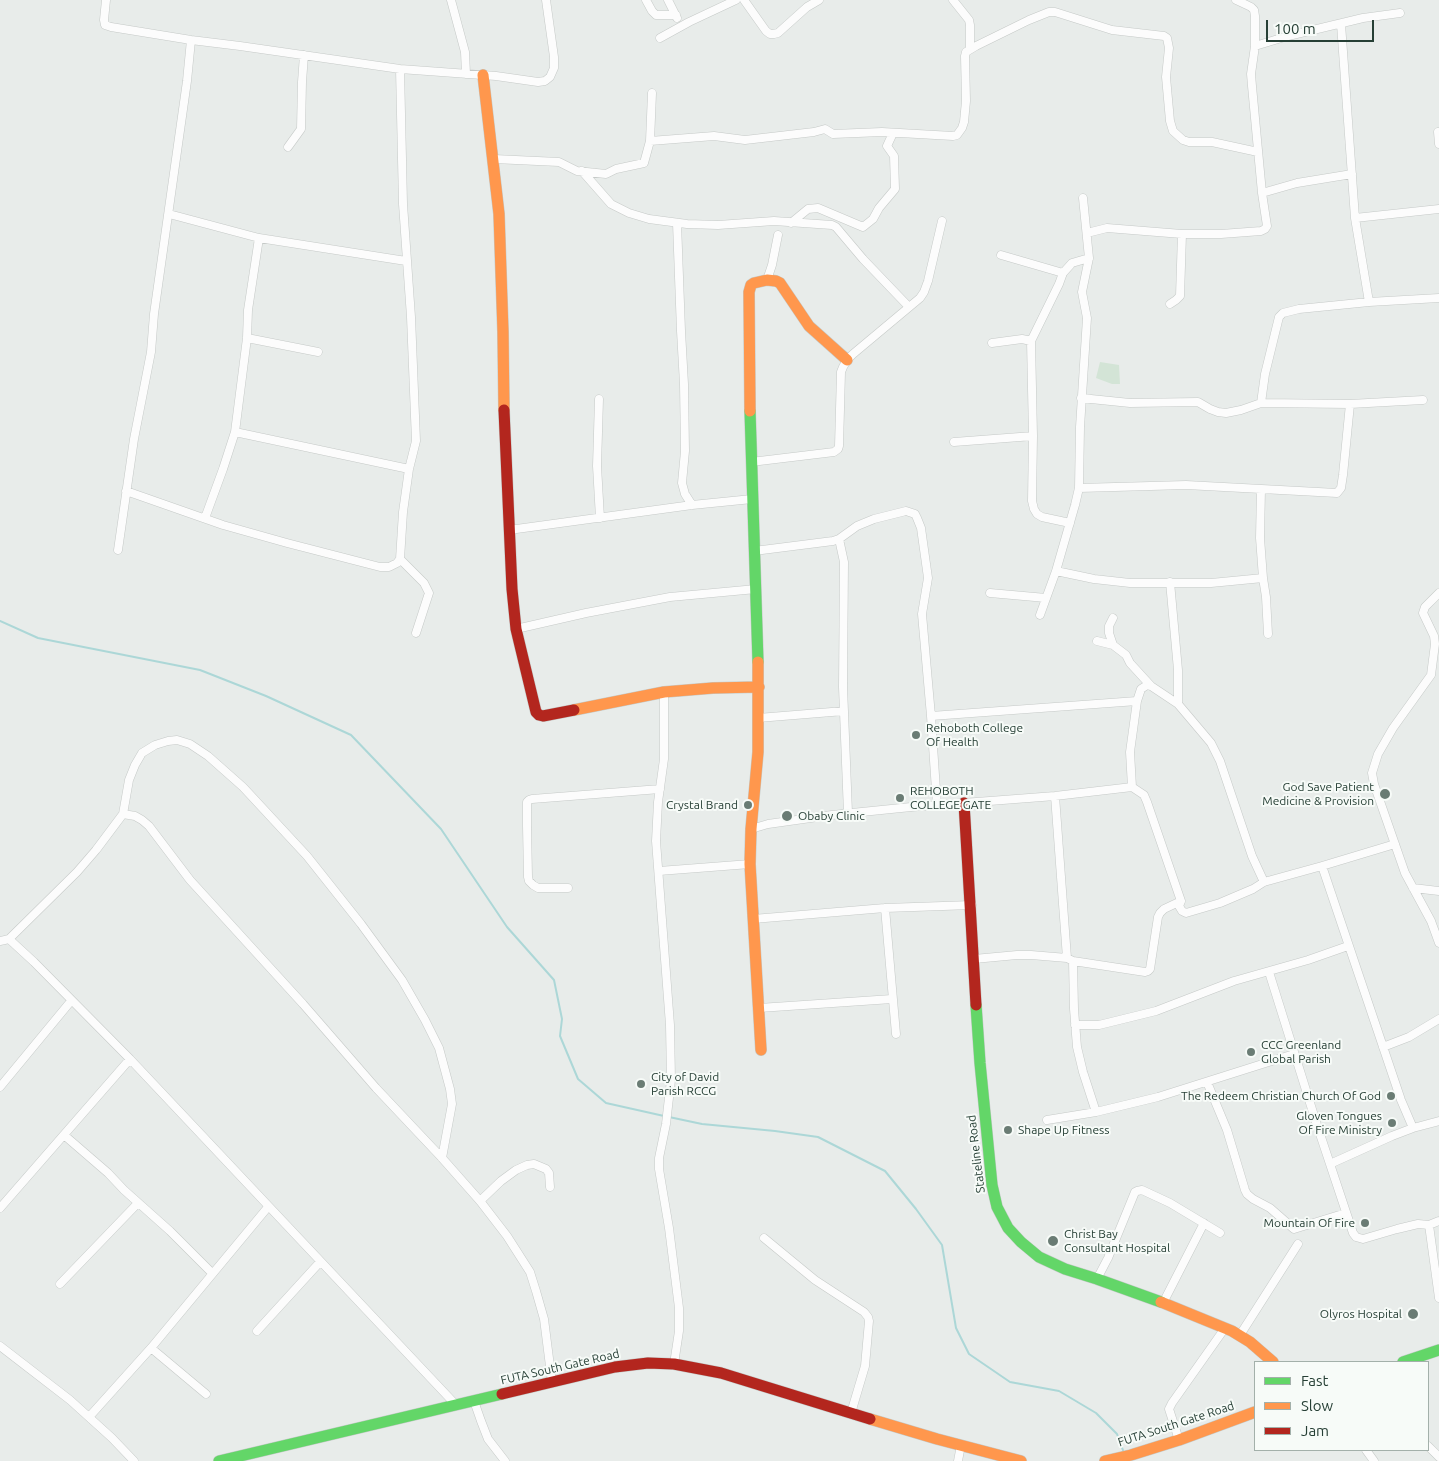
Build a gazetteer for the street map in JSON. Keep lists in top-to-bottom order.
{
  "streets": {
    "street": ["Stateline Road", "FUTA South Gate Road"]
  },
  "places": [
    "Rehoboth College Of Health",
    "God Save Patient Medicine & Provision",
    "REHOBOTH COLLEGE GATE",
    "Crystal Brand",
    "Obaby Clinic",
    "CCC Greenland Global Parish",
    "City of David Parish RCCG",
    "The Redeem Christian Church Of God",
    "Gloven Tongues Of Fire Ministry",
    "Shape Up Fitness",
    "Mountain Of Fire",
    "Christ Bay Consultant Hospital",
    "Olyros Hospital"
  ],
  "legend": ["Fast", "Slow", "Jam"],
  "scale_bar": "100 m"
}
